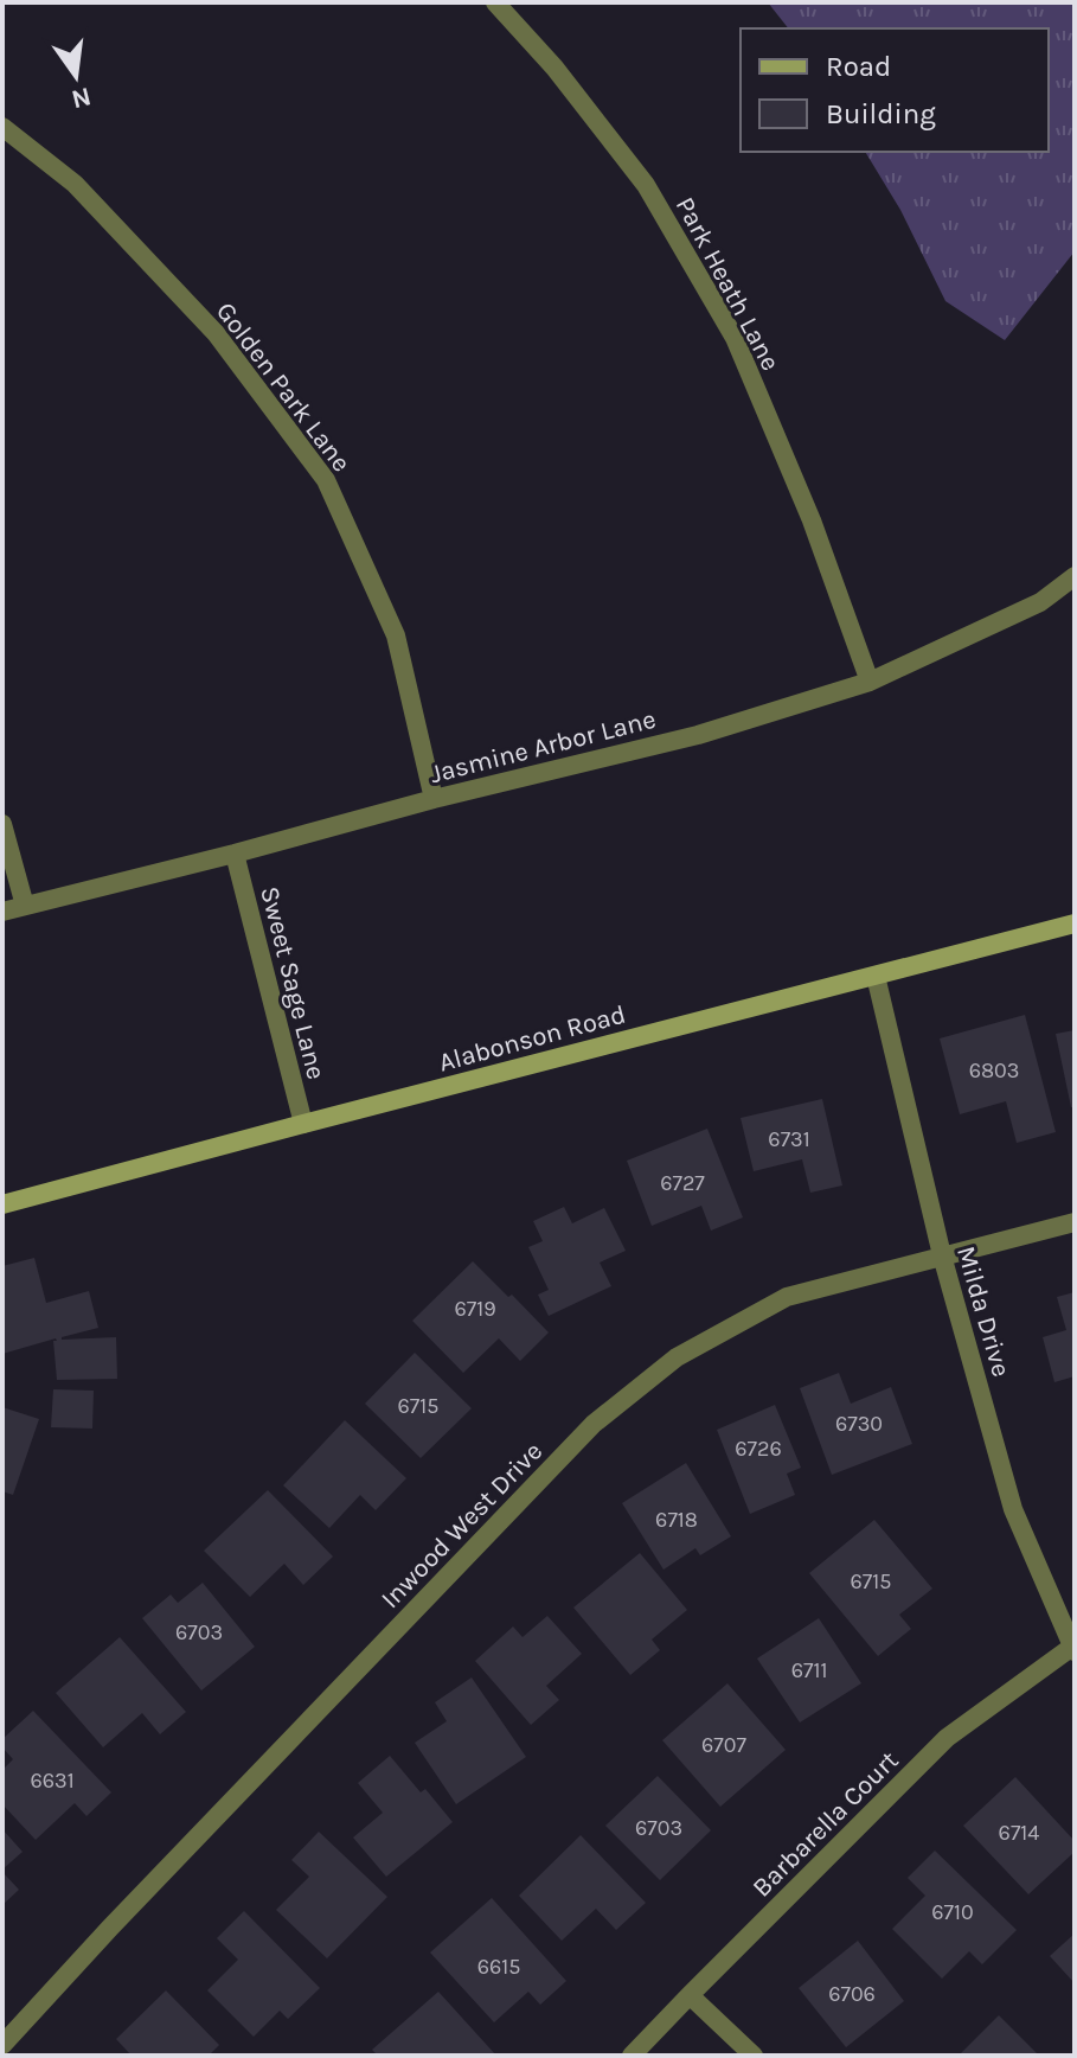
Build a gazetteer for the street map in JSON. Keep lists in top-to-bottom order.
{
  "streets": {
    "street": [
      "Park Heath Lane",
      "Golden Park Lane",
      "Jasmine Arbor Lane",
      "Sweet Sage Lane",
      "Alabonson Road",
      "Milda Drive",
      "Inwood West Drive",
      "Barbarella Court"
    ]
  },
  "crossings": [
    ["Park Heath Lane", "Jasmine Arbor Lane"],
    ["Golden Park Lane", "Jasmine Arbor Lane"],
    ["Jasmine Arbor Lane", "Sweet Sage Lane"],
    ["Sweet Sage Lane", "Alabonson Road"],
    ["Alabonson Road", "Milda Drive"],
    ["Milda Drive", "Inwood West Drive"],
    ["Milda Drive", "Barbarella Court"]
  ],
  "house_numbers": [
    "6803",
    "6731",
    "6727",
    "6719",
    "6715",
    "6730",
    "6726",
    "6718",
    "6715",
    "6703",
    "6711",
    "6707",
    "6631",
    "6703",
    "6714",
    "6710",
    "6615",
    "6706"
  ],
  "legend": ["Road", "Building"],
  "north": "bottom"
}
